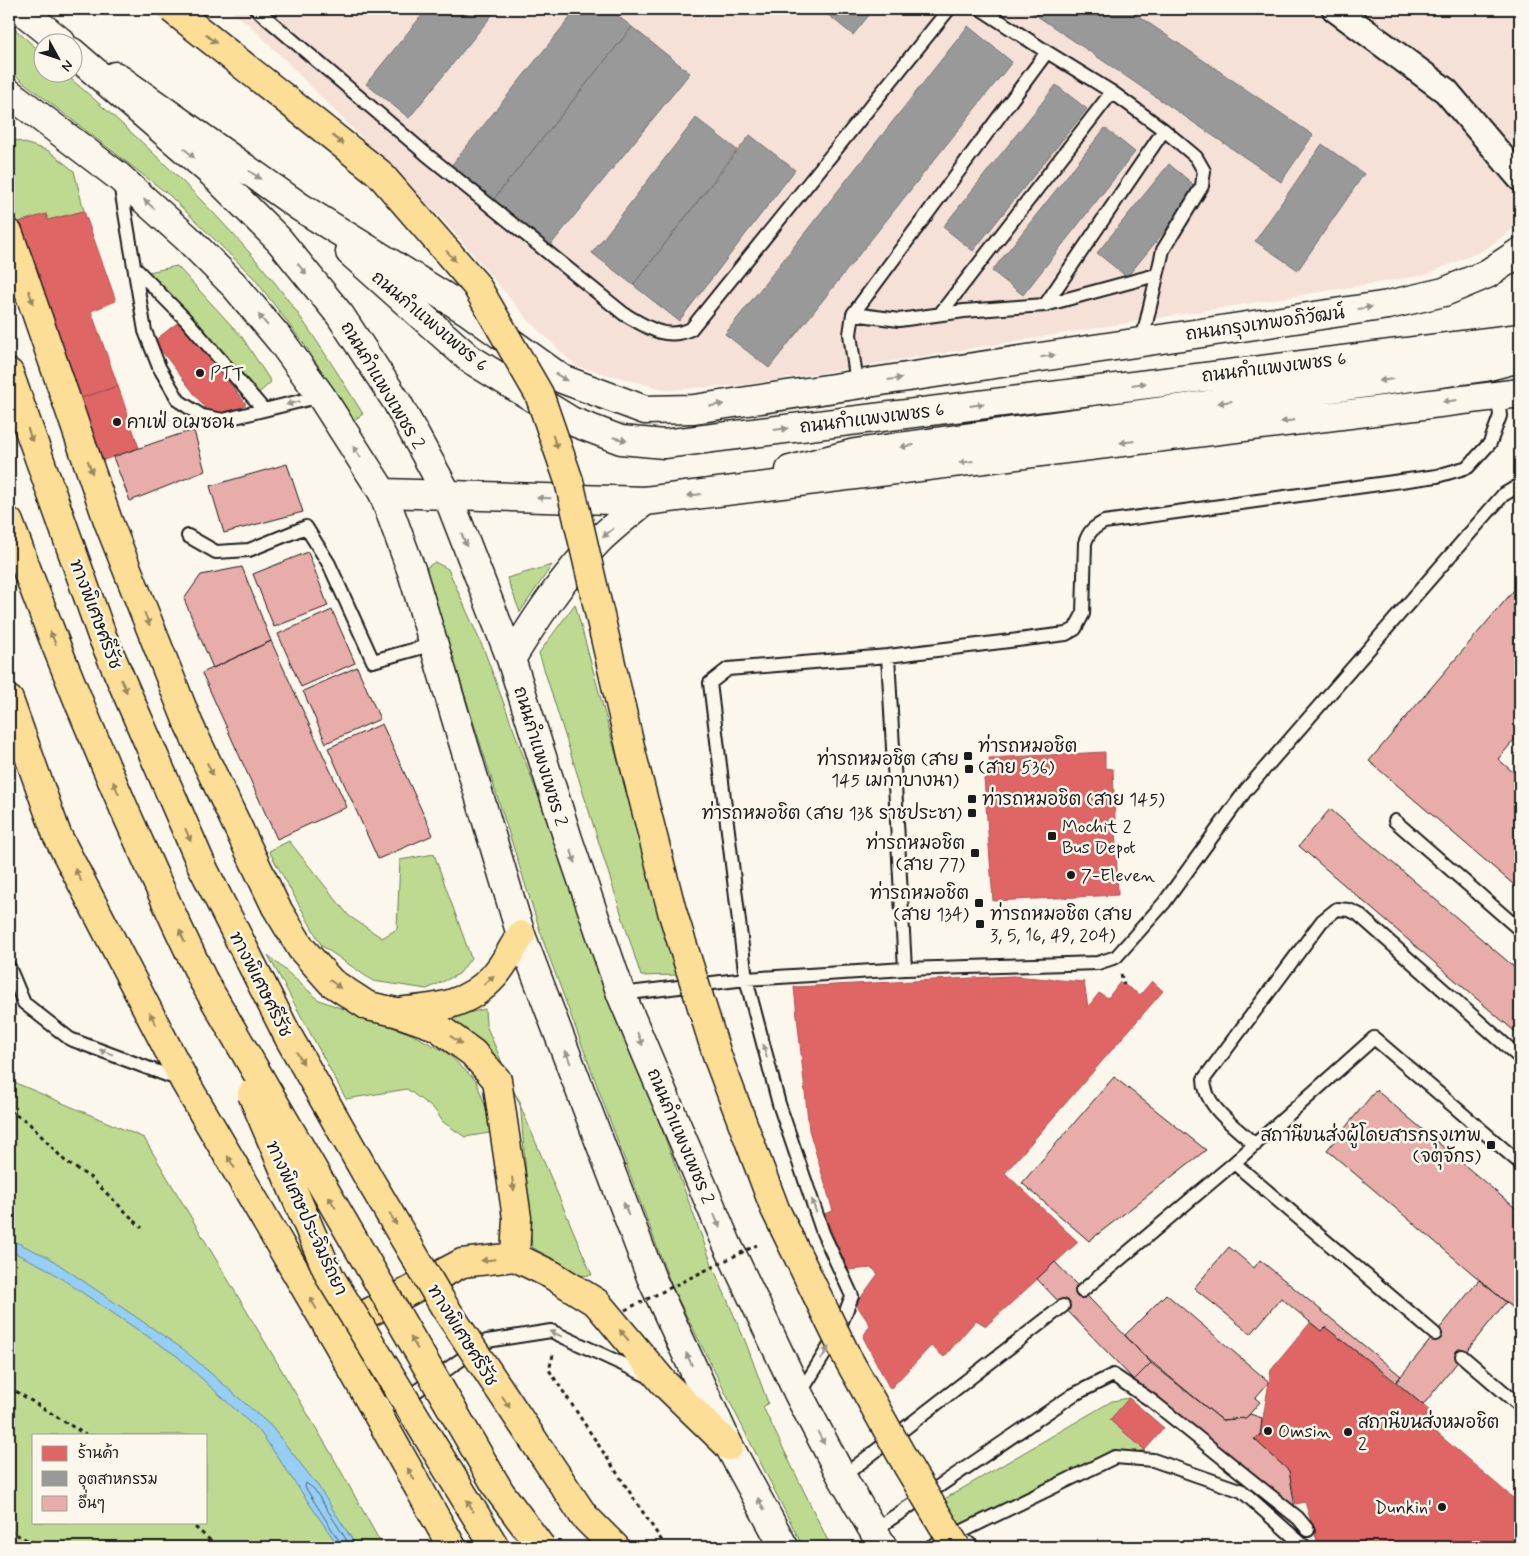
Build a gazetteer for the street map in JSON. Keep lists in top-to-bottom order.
{
  "streets": {
    "highway": ["ทางพิเศษศรีรัช", "ทางพิเศษประจิมรัถยา"],
    "street": ["ถนนกำแพงเพชร 6", "ถนนกรุงเทพอภิวัฒน์", "ถนนกำแพงเพชร 2"]
  },
  "crossings": [
    ["ถนนกำแพงเพชร 6", "ถนนกรุงเทพอภิวัฒน์"]
  ],
  "places": {
    "other": [
      "PTT",
      "คาเฟ่ อเมซอน",
      "7-Eleven",
      "Omsin",
      "สถานีขนส่งหมอชิต 2",
      "Dunkin'"
    ],
    "transit": [
      "ท่ารถหมอชิต (สาย 536)",
      "ท่ารถหมอชิต (สาย 145 เมกาบางนา)",
      "ท่ารถหมอชิต (สาย 145)",
      "ท่ารถหมอชิต (สาย 138 ราชประชา)",
      "Mochit 2 Bus Depot",
      "ท่ารถหมอชิต (สาย 77)",
      "ท่ารถหมอชิต (สาย 134)",
      "ท่ารถหมอชิต (สาย 3, 5, 16, 49, 204)",
      "สถานีขนส่งผู้โดยสารกรุงเทพ (จตุจักร)"
    ]
  },
  "legend": ["ร้านค้า", "อุตสาหกรรม", "อื่นๆ"],
  "north": "bottom right"
}
